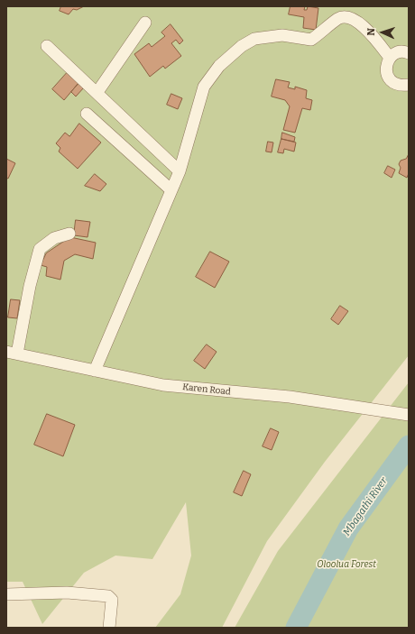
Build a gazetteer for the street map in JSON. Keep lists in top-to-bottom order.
{
  "streets": {
    "street": ["Karen Road"]
  },
  "water": ["Mbagathi River"],
  "parks": ["Oloolua Forest"],
  "north": "left"
}
